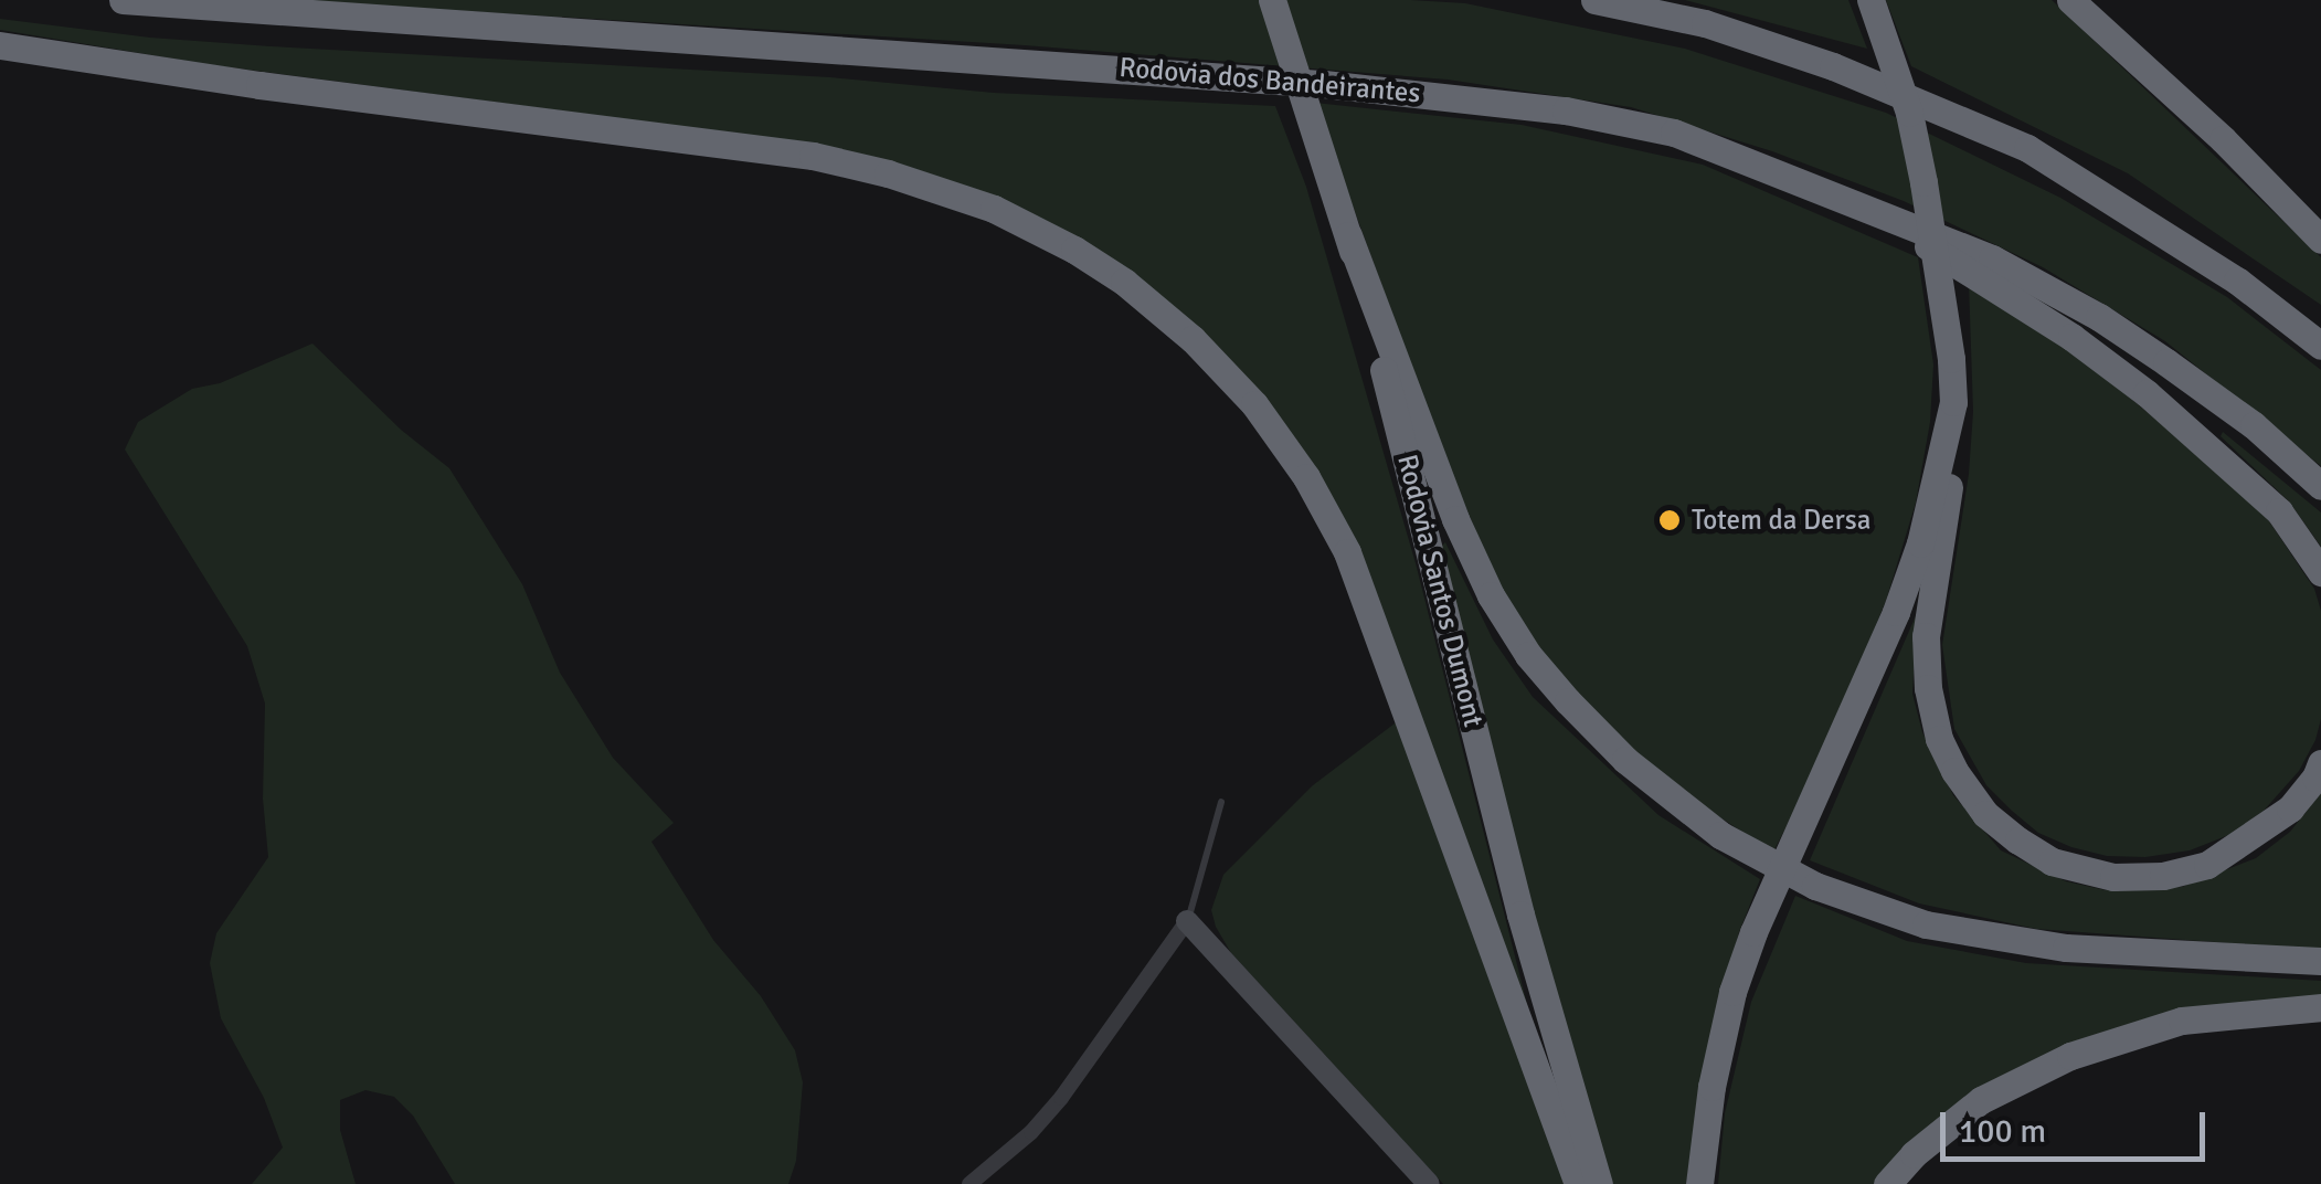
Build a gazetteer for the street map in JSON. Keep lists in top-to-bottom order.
{
  "streets": {
    "highway": ["Rodovia dos Bandeirantes", "Rodovia Santos Dumont"]
  },
  "places": ["Totem da Dersa"],
  "scale_bar": "100 m"
}
